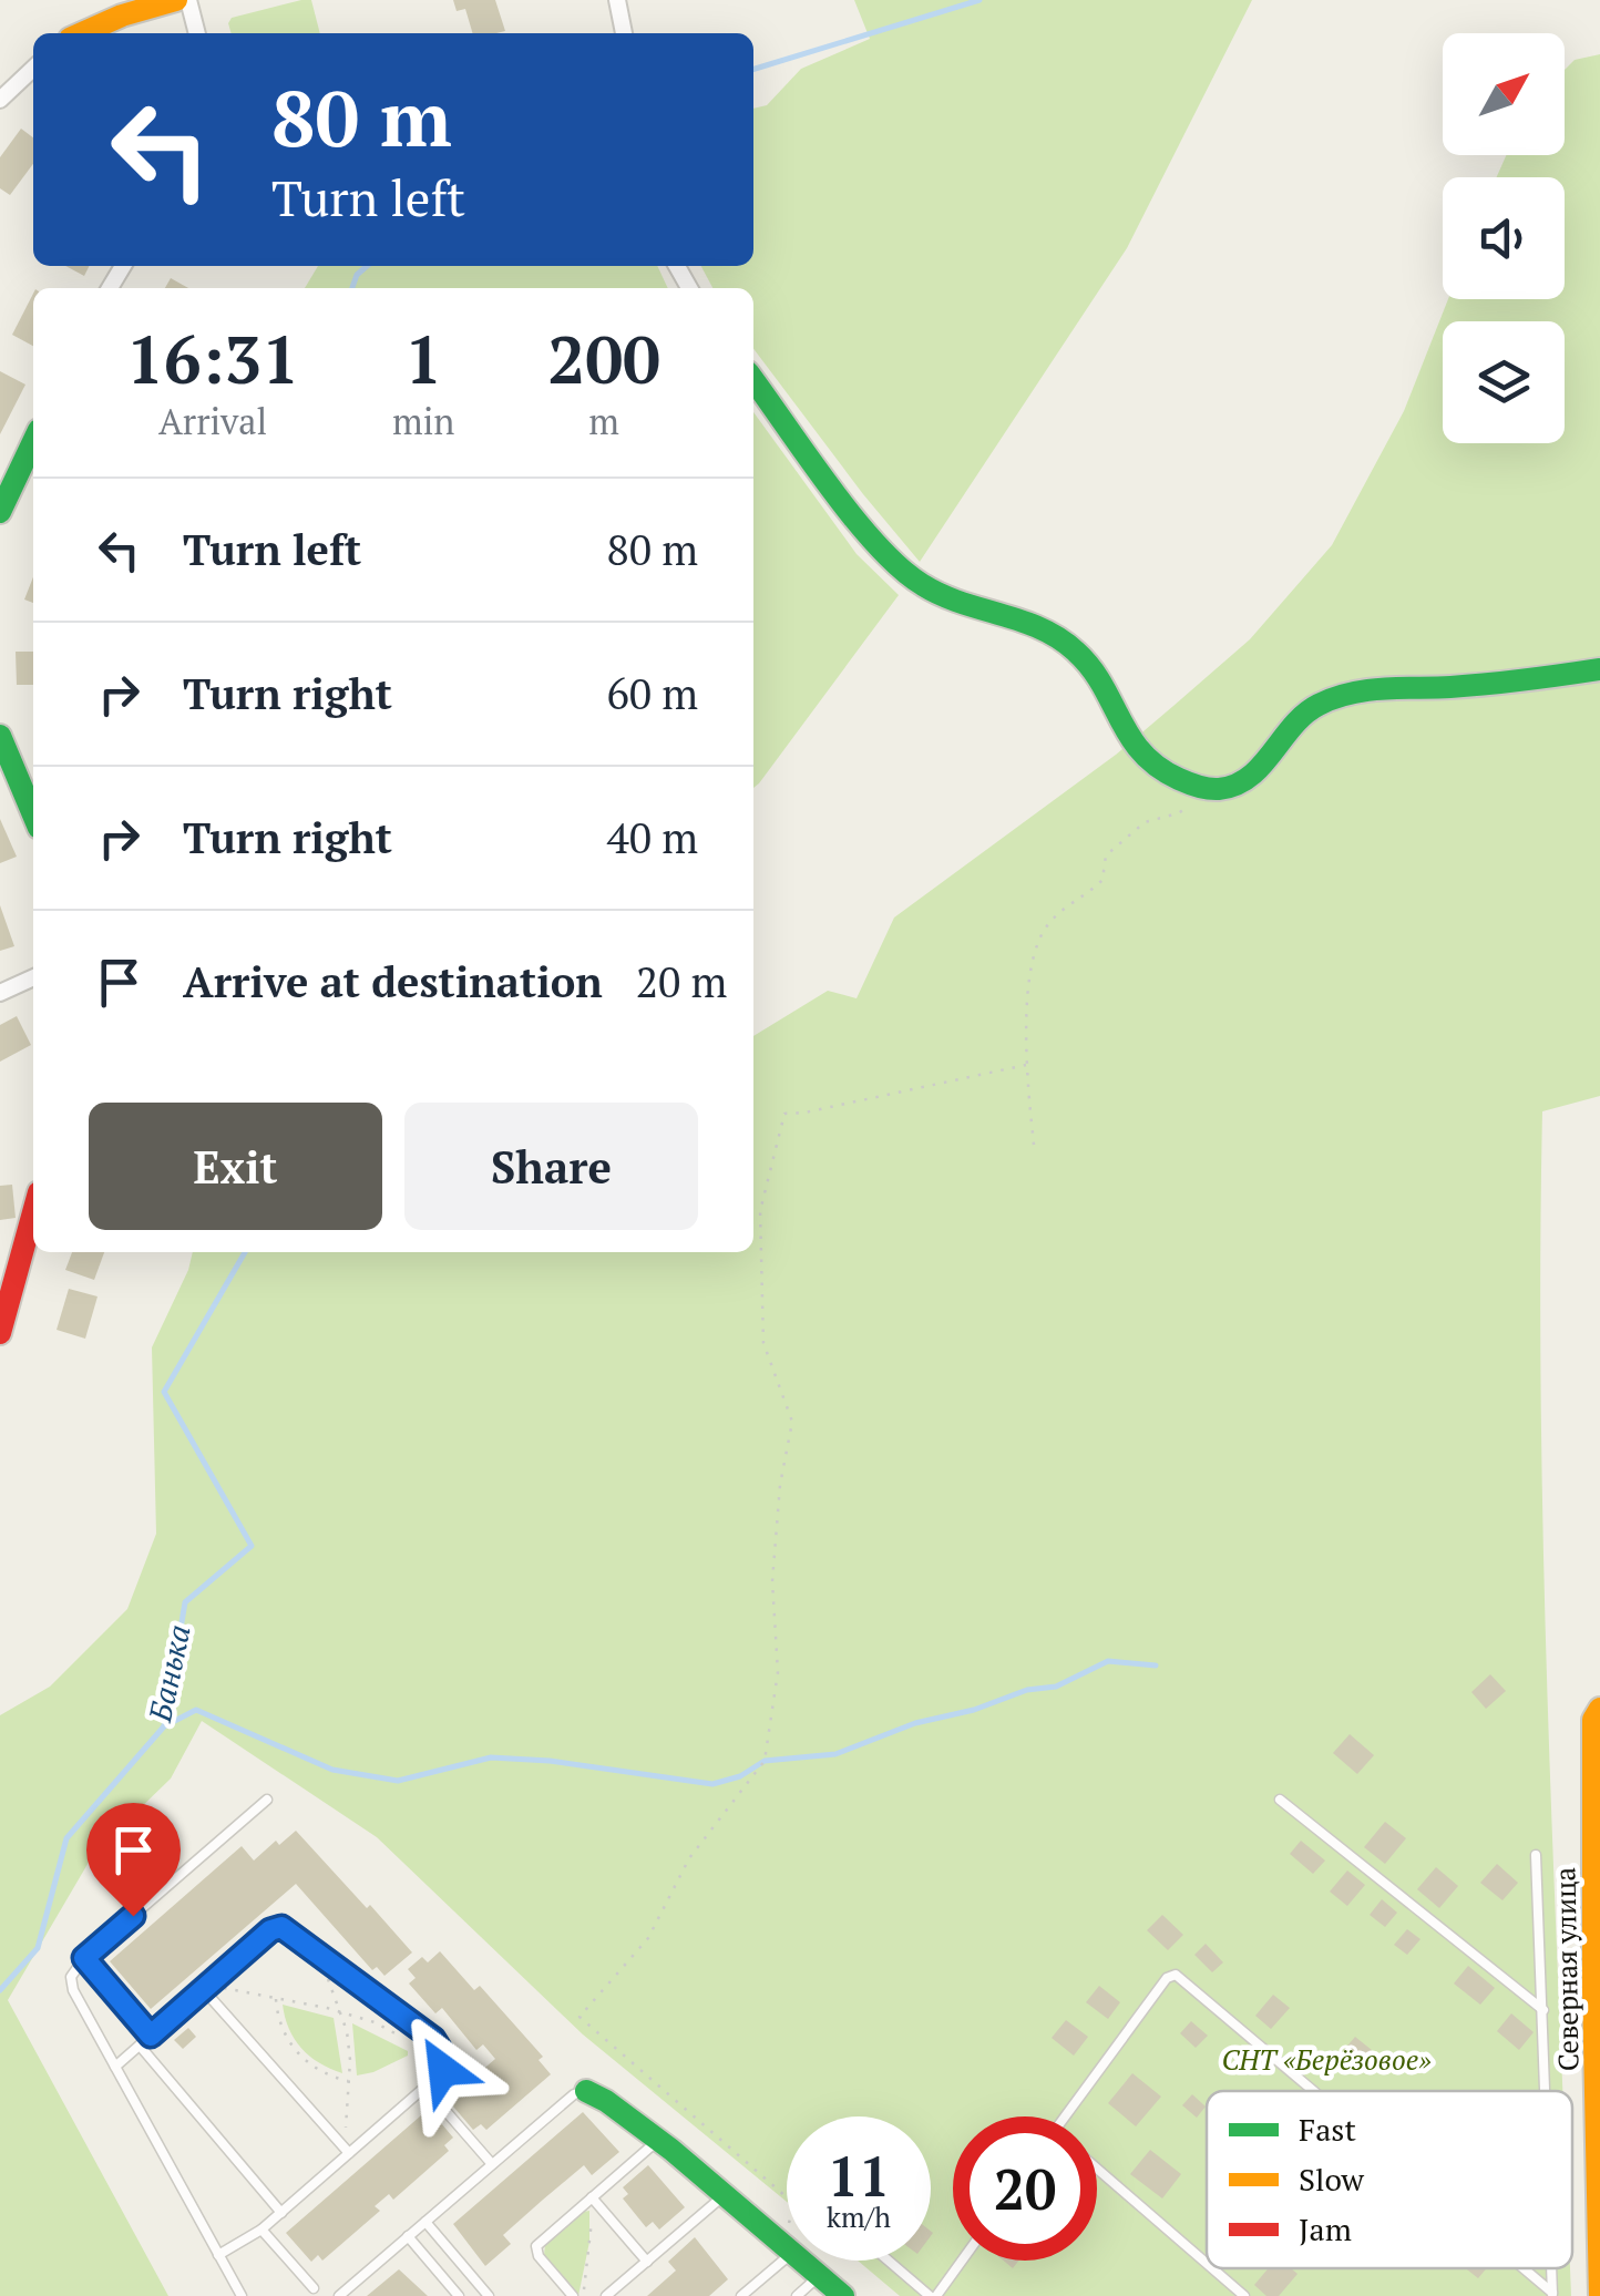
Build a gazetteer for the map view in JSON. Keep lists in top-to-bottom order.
{
  "streets": {
    "street": ["Северная улица"]
  },
  "water": ["Банька"],
  "parks": ["СНТ «Берёзовое»"],
  "legend": ["Fast", "Slow", "Jam"],
  "north": "top right",
  "page": {
    "turn": ["80 m", "Turn left"],
    "eta": [
      "16:31",
      "Arrival",
      "1",
      "min",
      "200",
      "m"
    ],
    "list": [
      {
        "name": "Turn left",
        "value": "80 m"
      },
      {
        "name": "Turn right",
        "value": "60 m"
      },
      {
        "name": "Turn right",
        "value": "40 m"
      },
      {
        "name": "Arrive at destination",
        "value": "20 m"
      }
    ],
    "buttons": ["Exit", "Share"],
    "speed": "11 km/h",
    "limit": "20"
  }
}
